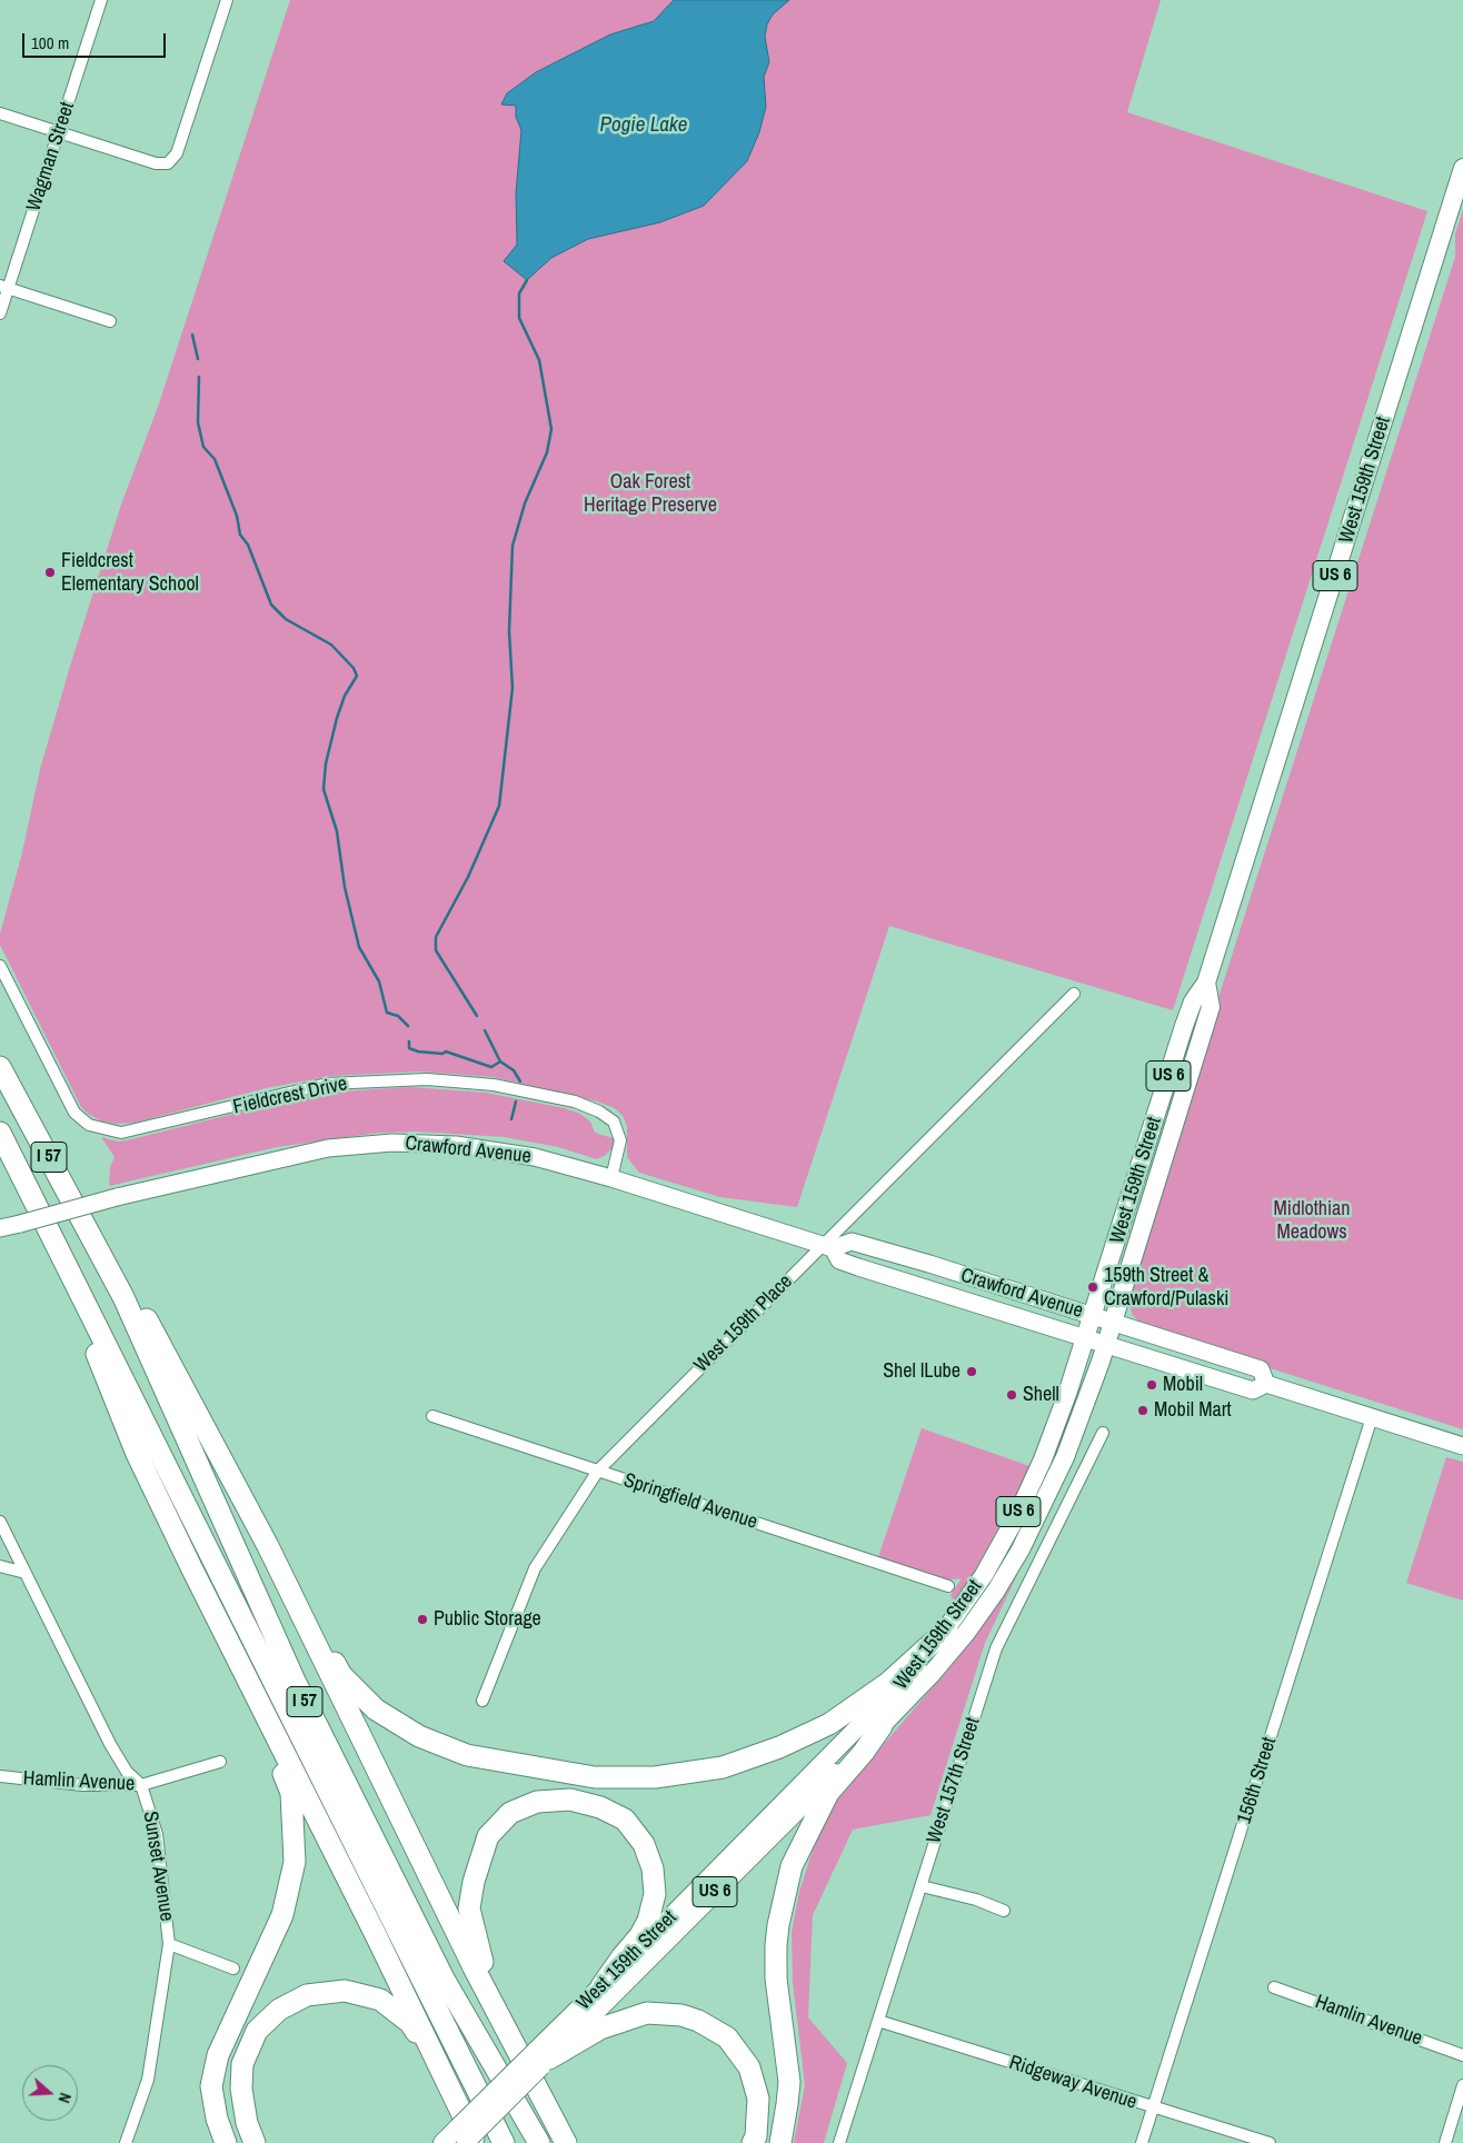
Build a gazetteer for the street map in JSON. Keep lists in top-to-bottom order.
{
  "streets": {
    "highway": ["I 57"],
    "main road": ["West 159th Street", "US 6", "Crawford Avenue"],
    "street": [
      "Wagman Street",
      "Fieldcrest Drive",
      "West 159th Place",
      "Springfield Avenue",
      "West 157th Street",
      "156th Street",
      "Hamlin Avenue",
      "Sunset Avenue",
      "Ridgeway Avenue"
    ]
  },
  "crossings": [
    ["West 159th Street", "Crawford Avenue"],
    ["Fieldcrest Drive", "Crawford Avenue"],
    ["Crawford Avenue", "West 159th Place"],
    ["Crawford Avenue", "156th Street"],
    ["West 159th Place", "Springfield Avenue"],
    ["West 157th Street", "Ridgeway Avenue"],
    ["156th Street", "Ridgeway Avenue"],
    ["Hamlin Avenue", "Sunset Avenue"]
  ],
  "water": ["Pogie Lake"],
  "parks": ["Oak Forest Heritage Preserve", "Midlothian Meadows"],
  "places": [
    "Fieldcrest Elementary School",
    "159th Street & Crawford/Pulaski",
    "Shel lLube",
    "Mobil",
    "Shell",
    "Mobil Mart",
    "Public Storage"
  ],
  "scale_bar": "100 m",
  "north": "right"
}
